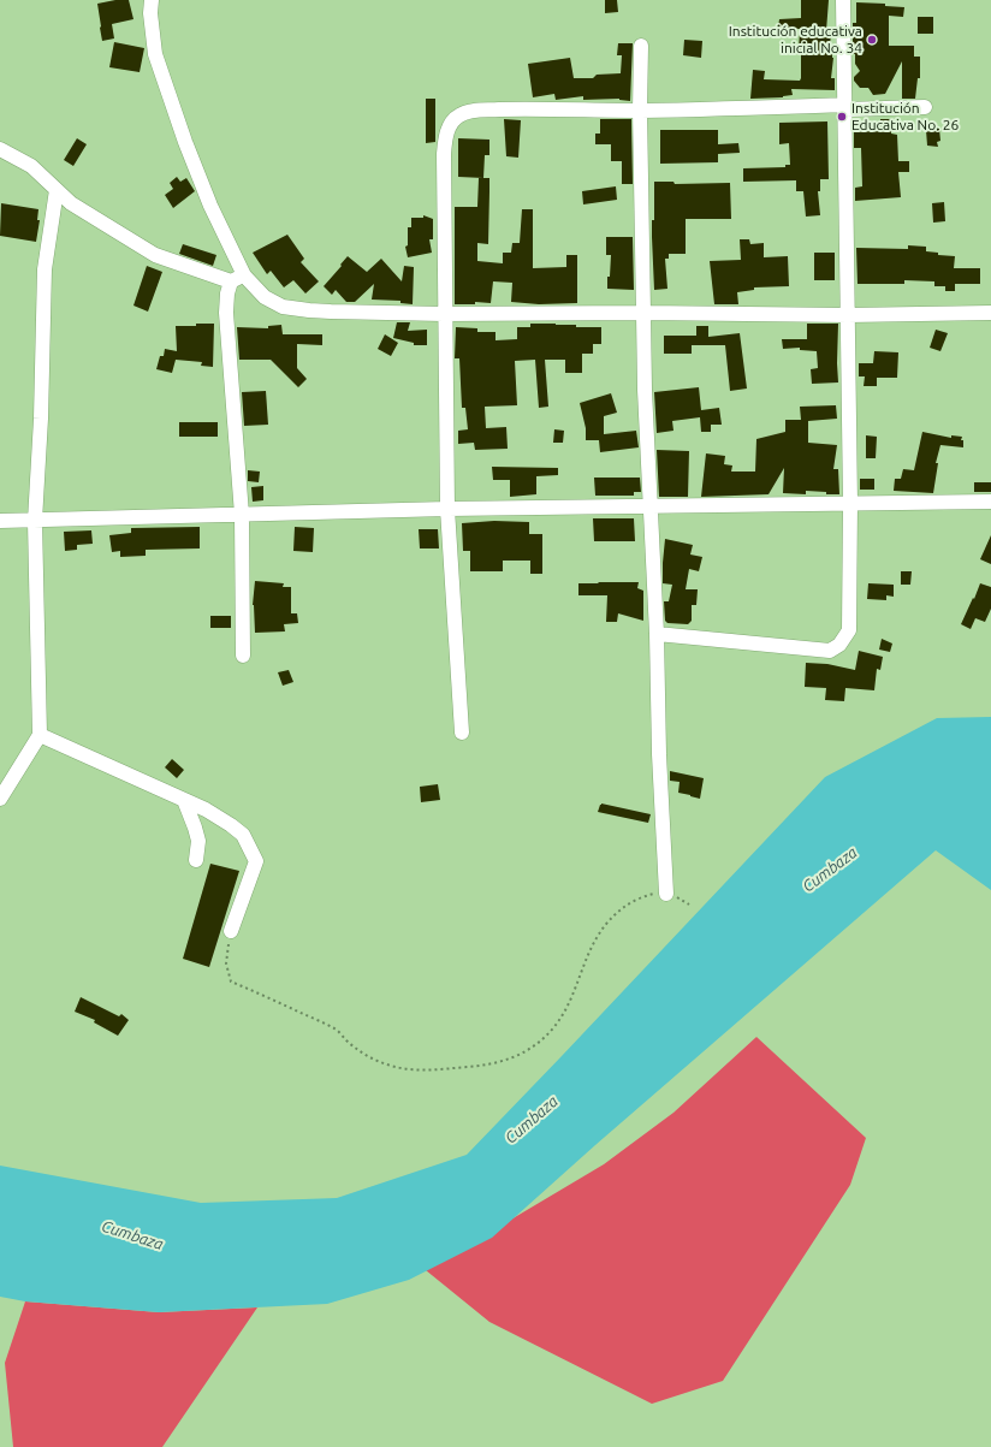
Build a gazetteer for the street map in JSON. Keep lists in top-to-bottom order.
{
  "water": ["Cumbaza"],
  "places": ["Institución educativa inicial No. 34", "Institución Educativa No. 26"]
}
